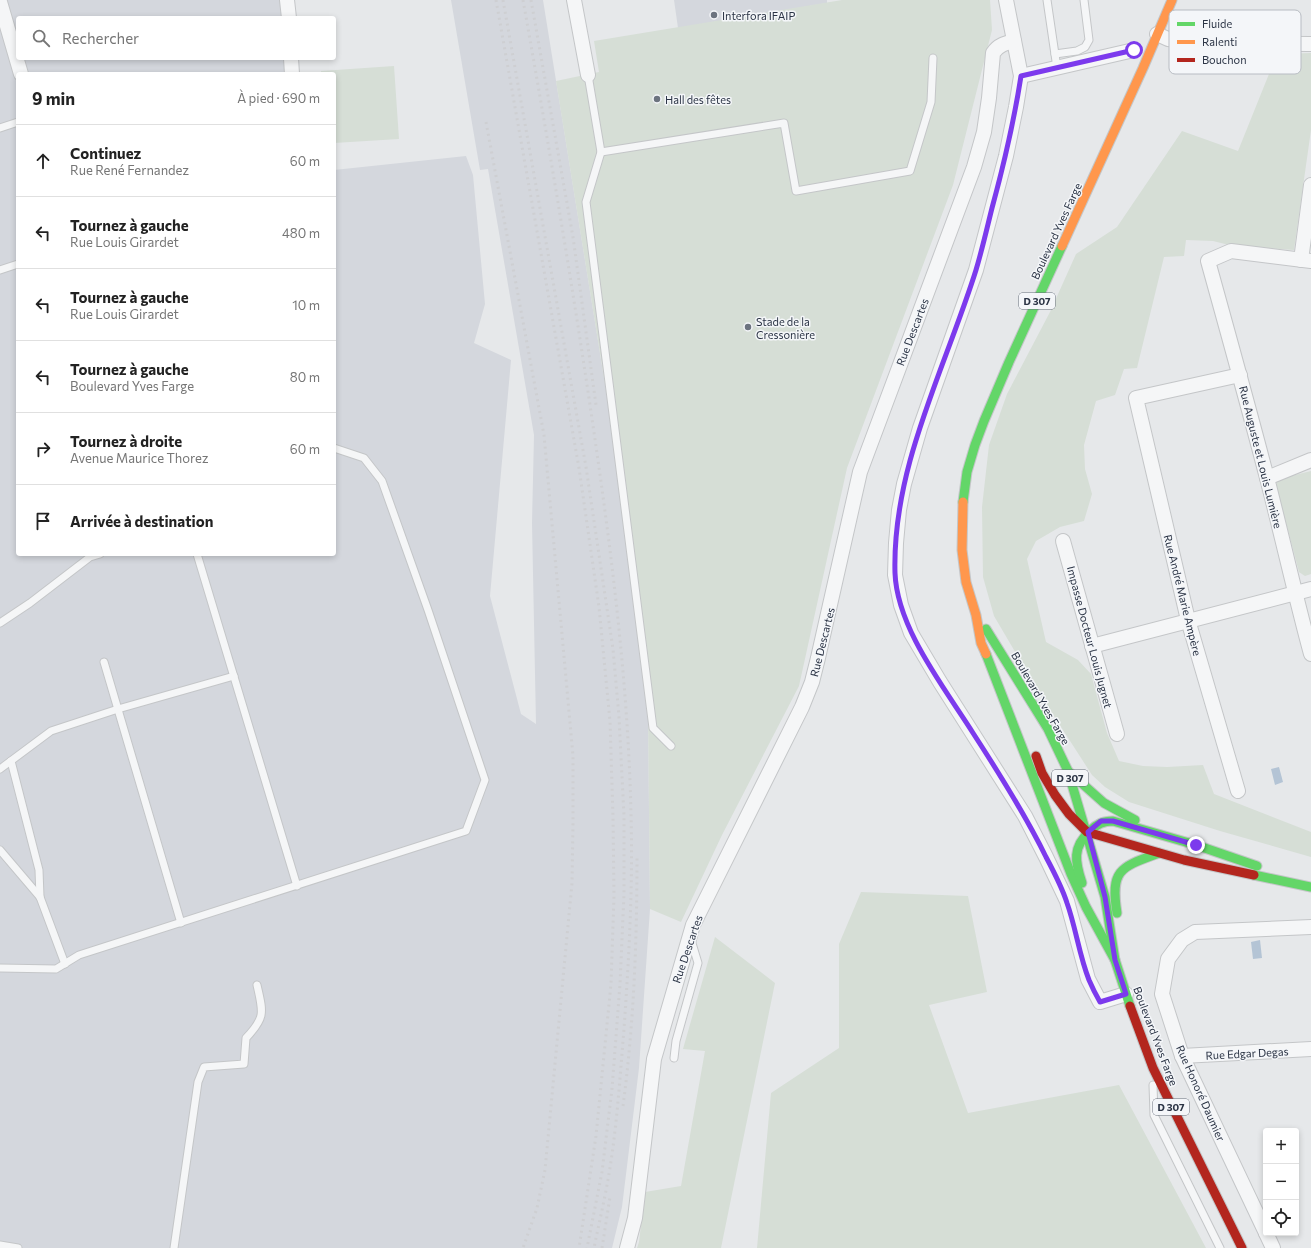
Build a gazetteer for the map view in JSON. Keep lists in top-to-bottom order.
{
  "streets": {
    "main road": ["Boulevard Yves Farge", "D 307"],
    "street": [
      "Rue Descartes",
      "Rue Auguste et Louis Lumière",
      "Rue André Marie Ampère",
      "Impasse Docteur Louis Jugnet",
      "Rue Edgar Degas",
      "Rue Honoré Daumier"
    ]
  },
  "crossings": [
    ["Rue Auguste et Louis Lumière", "Rue André Marie Ampère"],
    ["Rue Edgar Degas", "Rue Honoré Daumier"]
  ],
  "places": ["Interfora IFAIP", "Hall des fêtes", "Stade de la Cressonière"],
  "legend": ["Fluide", "Ralenti", "Bouchon"],
  "page": {
    "search": "Rechercher",
    "heading": ["9 min", "À pied · 690 m"],
    "list": [
      ["Continuez", "Rue René Fernandez", "60 m"],
      ["Tournez à gauche", "Rue Louis Girardet", "480 m"],
      ["Tournez à gauche", "Rue Louis Girardet", "10 m"],
      ["Tournez à gauche", "Boulevard Yves Farge", "80 m"],
      ["Tournez à droite", "Avenue Maurice Thorez", "60 m"],
      "Arrivée à destination"
    ],
    "map_buttons": ["+", "−"]
  }
}
